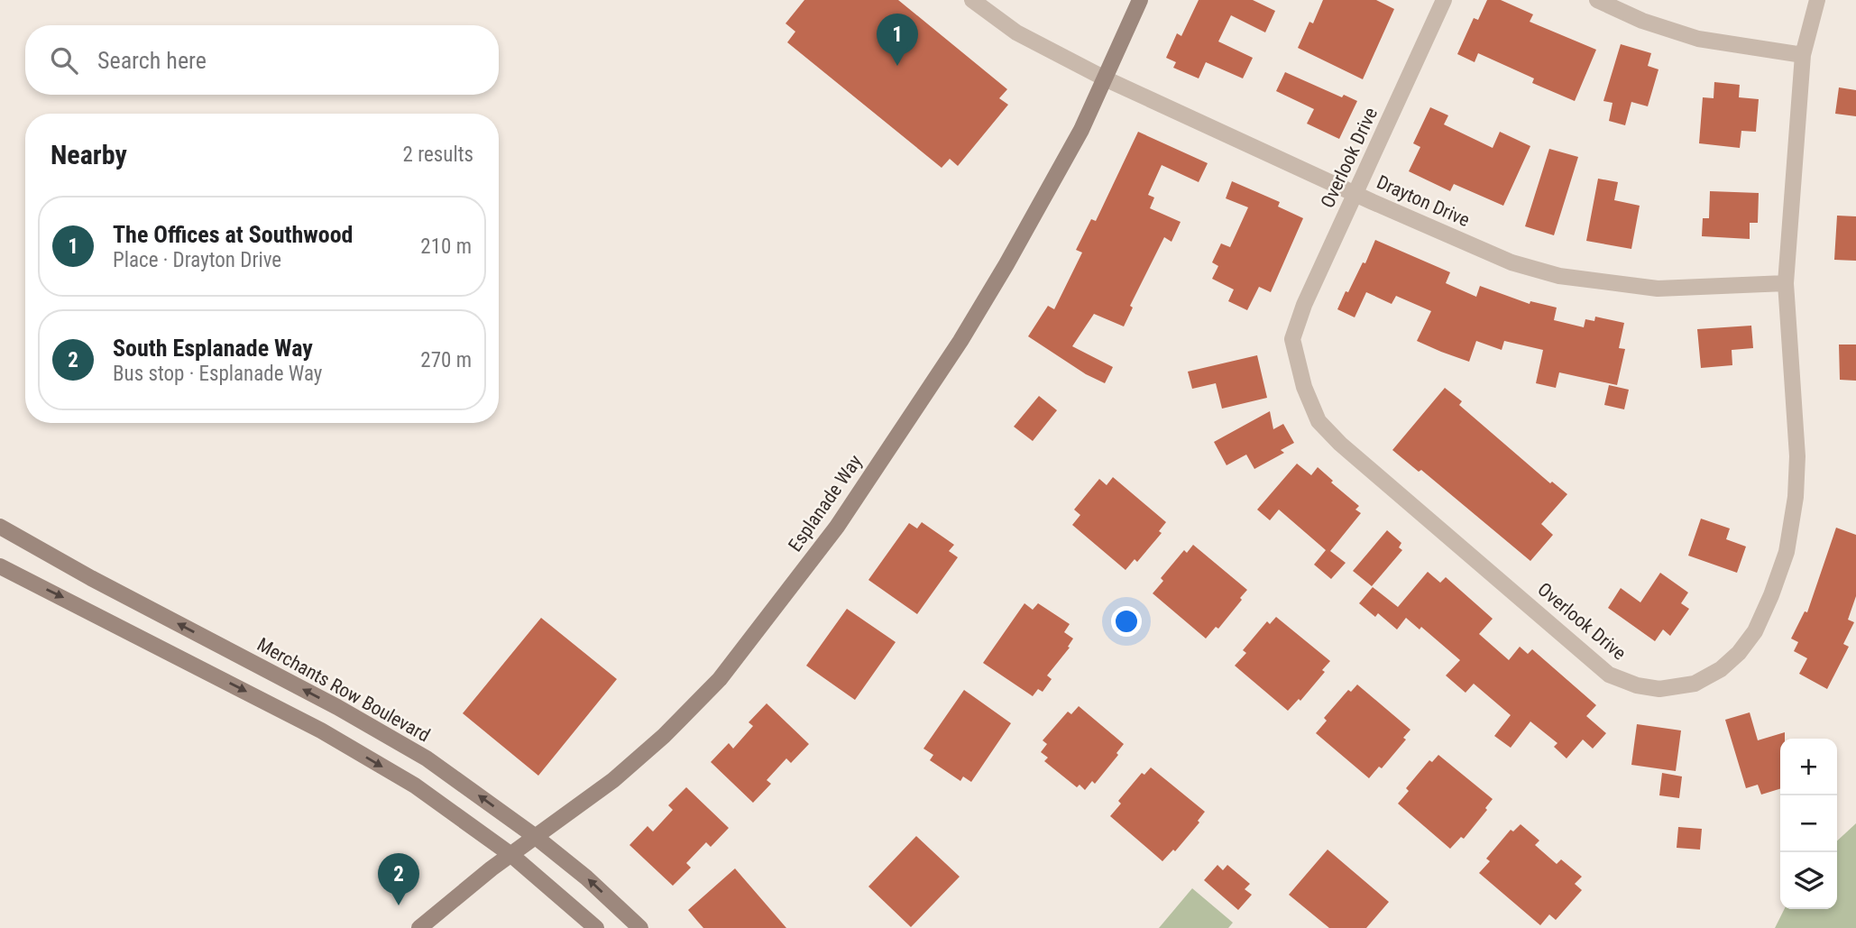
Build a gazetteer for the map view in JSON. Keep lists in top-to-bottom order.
{
  "streets": {
    "street": [
      "Overlook Drive",
      "Drayton Drive",
      "Esplanade Way",
      "Merchants Row Boulevard"
    ]
  },
  "crossings": [
    ["Overlook Drive", "Drayton Drive"],
    ["Drayton Drive", "Esplanade Way"],
    ["Esplanade Way", "Merchants Row Boulevard"]
  ],
  "page": {
    "pins": ["1", "2"],
    "search": "Search here",
    "heading": ["Nearby", "2 results"],
    "list": [
      {
        "mark": "1",
        "name": "The Offices at Southwood",
        "note": "Place · Drayton Drive",
        "value": "210 m"
      },
      {
        "mark": "2",
        "name": "South Esplanade Way",
        "note": "Bus stop · Esplanade Way",
        "value": "270 m"
      }
    ],
    "map_buttons": ["+", "−"]
  }
}
